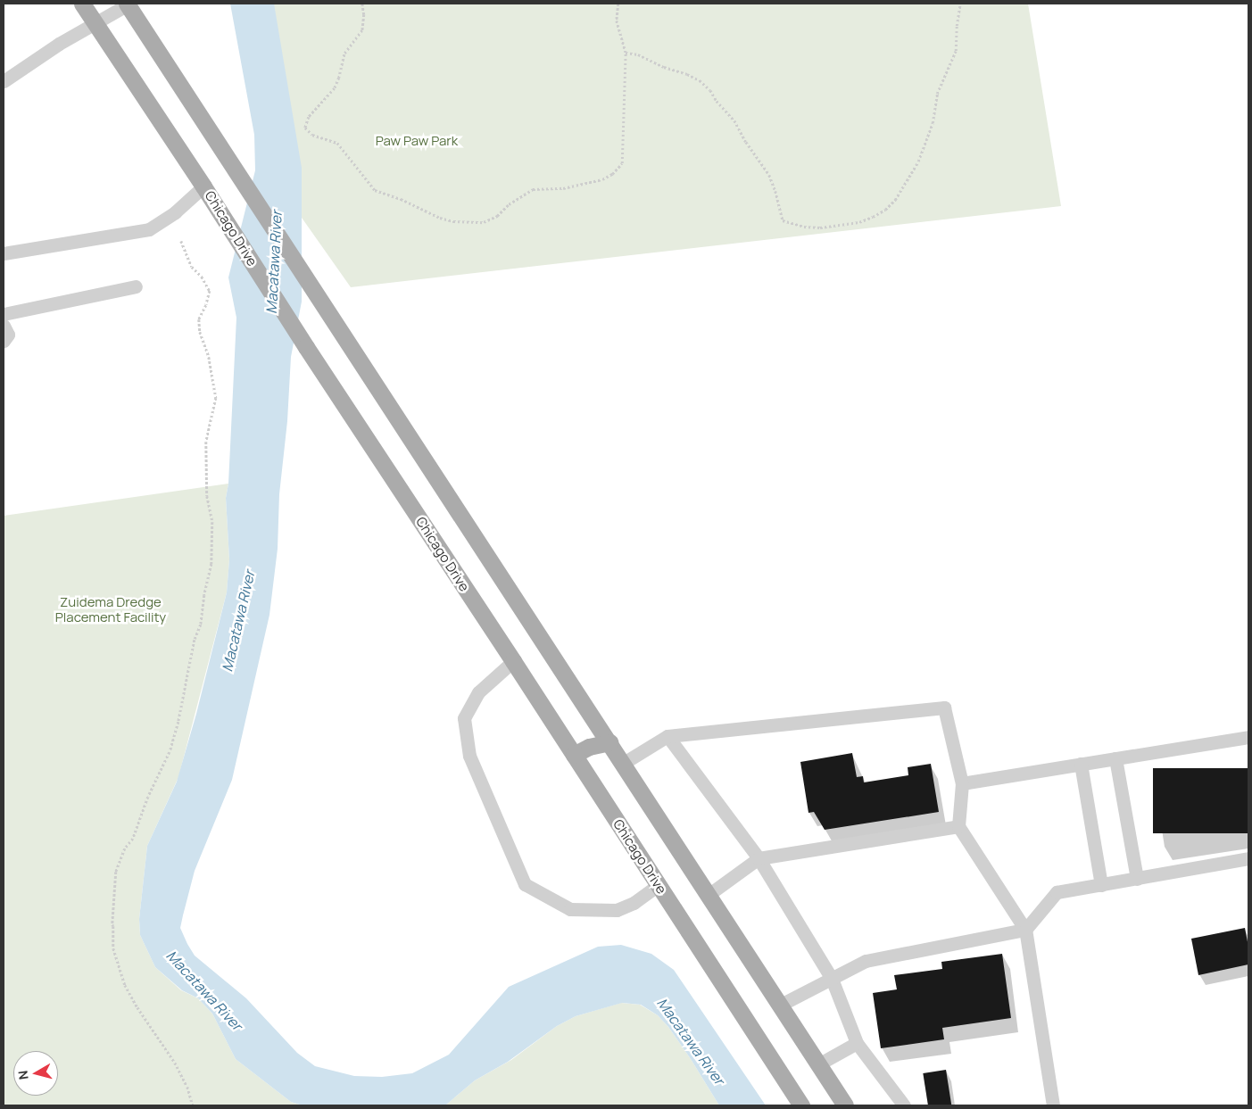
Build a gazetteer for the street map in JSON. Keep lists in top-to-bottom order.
{
  "streets": {
    "main road": ["Chicago Drive"]
  },
  "water": ["Macatawa River"],
  "parks": ["Paw Paw Park", "Zuidema Dredge Placement Facility"],
  "north": "left"
}
